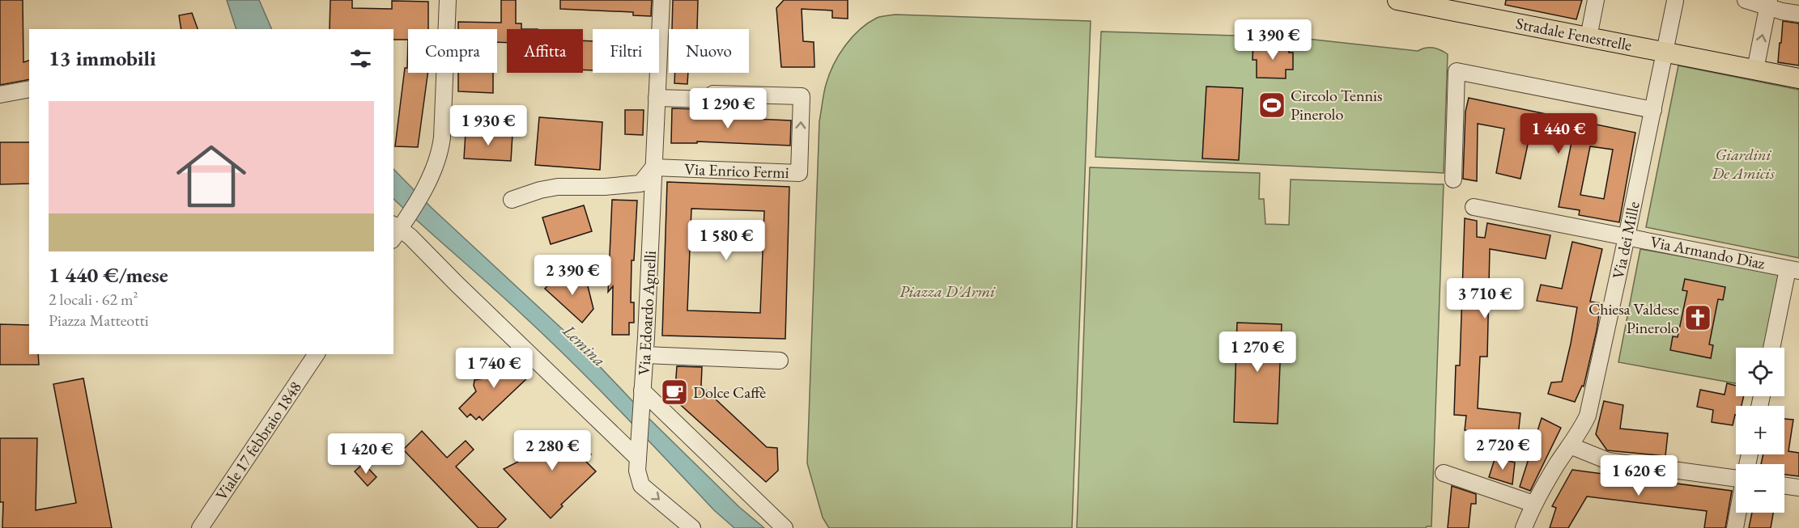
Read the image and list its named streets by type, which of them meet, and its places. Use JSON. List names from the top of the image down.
{
  "streets": {
    "main road": ["Stradale Fenestrelle"],
    "street": [
      "Via Enrico Fermi",
      "Via dei Mille",
      "Via Armando Diaz",
      "Via Edoardo Agnelli",
      "Viale 17 febbraio 1848"
    ]
  },
  "crossings": [
    ["Stradale Fenestrelle", "Via dei Mille"],
    ["Via Enrico Fermi", "Via Edoardo Agnelli"],
    ["Via dei Mille", "Via Armando Diaz"]
  ],
  "water": ["Lemina"],
  "parks": ["Giardini De Amicis", "Piazza D'Armi"],
  "places": {
    "sports": ["Circolo Tennis Pinerolo"],
    "church": ["Chiesa Valdese Pinerolo"],
    "cafe": ["Dolce Caffè"]
  },
  "page": {
    "price": [
      "1 390 €",
      "1 290 €",
      "1 930 €",
      "1 440 €",
      "1 580 €",
      "2 390 €",
      "3 710 €",
      "1 270 €",
      "1 740 €",
      "2 720 €",
      "2 280 €",
      "1 420 €",
      "1 620 €"
    ],
    "chip": [
      "Compra",
      "Affitta",
      "Filtri",
      "Nuovo"
    ],
    "heading": "13 immobili",
    "list": [
      {
        "name": "1 440 €/mese",
        "note": "2 locali · 62 m² · Piazza Matteotti"
      }
    ],
    "map_buttons": ["+", "−"]
  }
}
